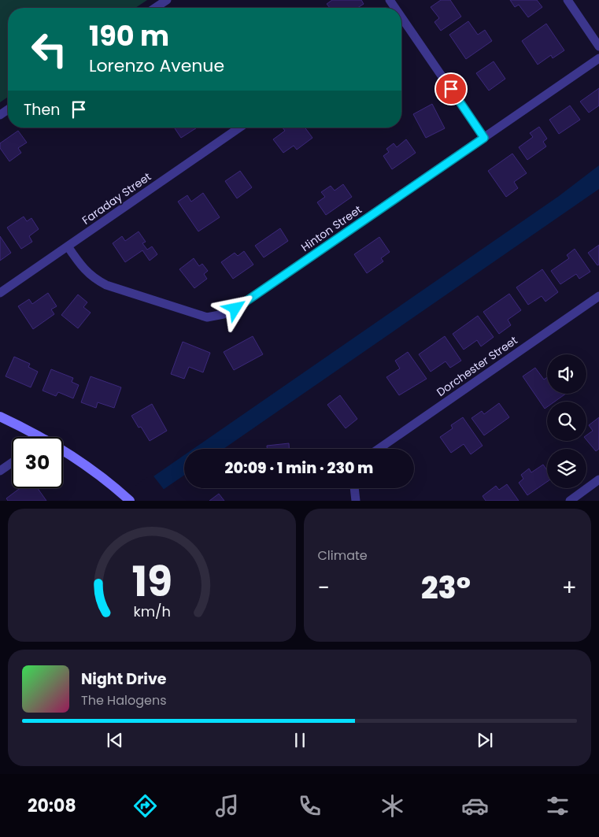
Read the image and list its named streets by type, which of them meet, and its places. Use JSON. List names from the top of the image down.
{
  "streets": {
    "street": ["Faraday Street", "Hinton Street", "Dorchester Street"]
  },
  "crossings": [
    ["Faraday Street", "Hinton Street"]
  ],
  "page": {
    "turn": ["190 m", "Lorenzo Avenue"],
    "then": "Then",
    "limit": "30",
    "trip": "20:09 · 1 min · 230 m",
    "tile": "Climate",
    "heat": ["−", "23°", "+"],
    "song": ["Night Drive", "The Halogens"],
    "tabs": "20:08",
    "gauge": ["19", "km/h"]
  }
}
